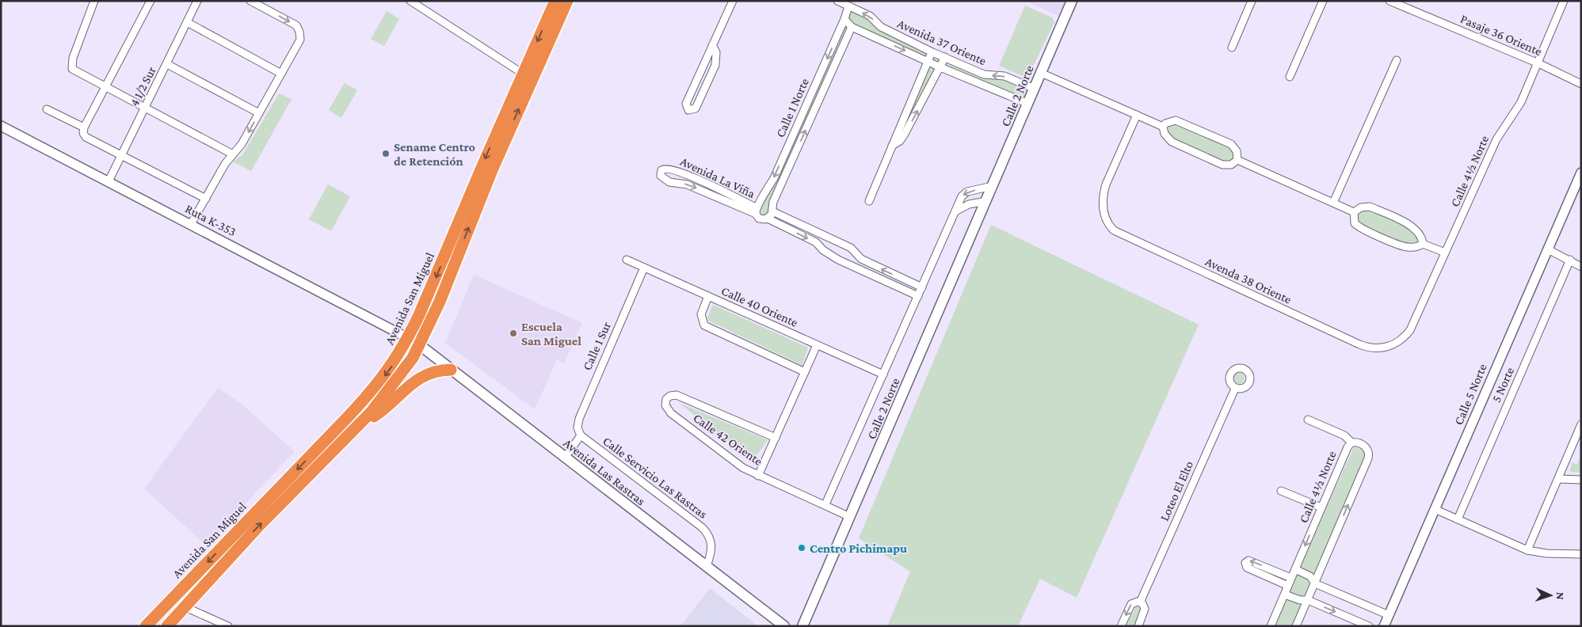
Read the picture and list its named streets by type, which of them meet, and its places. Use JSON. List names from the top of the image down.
{
  "streets": {
    "highway": ["Avenida San Miguel"],
    "main road": ["Calle 2 Norte", "Avenida Las Rastras"],
    "street": [
      "Pasaje 36 Oriente",
      "Avenida 37 Oriente",
      "4 1/2 Sur",
      "Calle 1 Norte",
      "Calle 4½ Norte",
      "Avenida La Viña",
      "Ruta K-353",
      "Avenda 38 Oriente",
      "Calle 40 Oriente",
      "Calle 1 Sur",
      "5 Norte",
      "Calle 5 Norte",
      "Calle 42 Oriente",
      "Calle Servicio Las Rastras",
      "Loteo El Elto"
    ]
  },
  "crossings": [
    ["Pasaje 36 Oriente", "Calle 4½ Norte"],
    ["Avenida 37 Oriente", "Calle 2 Norte"],
    ["Avenida 37 Oriente", "Calle 1 Norte"],
    ["4 1/2 Sur", "Ruta K-353"],
    ["Calle 2 Norte", "Calle 40 Oriente"],
    ["Calle 2 Norte", "Calle 42 Oriente"],
    ["Calle 1 Norte", "Avenida La Viña"],
    ["Calle 4½ Norte", "Avenda 38 Oriente"],
    ["Ruta K-353", "Avenida San Miguel"],
    ["Ruta K-353", "Avenida Las Rastras"],
    ["Avenida San Miguel", "Avenida Las Rastras"],
    ["Calle 40 Oriente", "Calle 1 Sur"],
    ["Calle 1 Sur", "Calle Servicio Las Rastras"],
    ["Avenida Las Rastras", "Calle Servicio Las Rastras"]
  ],
  "places": ["Sename Centro de Retención", "Escuela San Miguel", "Centro Pichimapu"],
  "north": "right"
}
